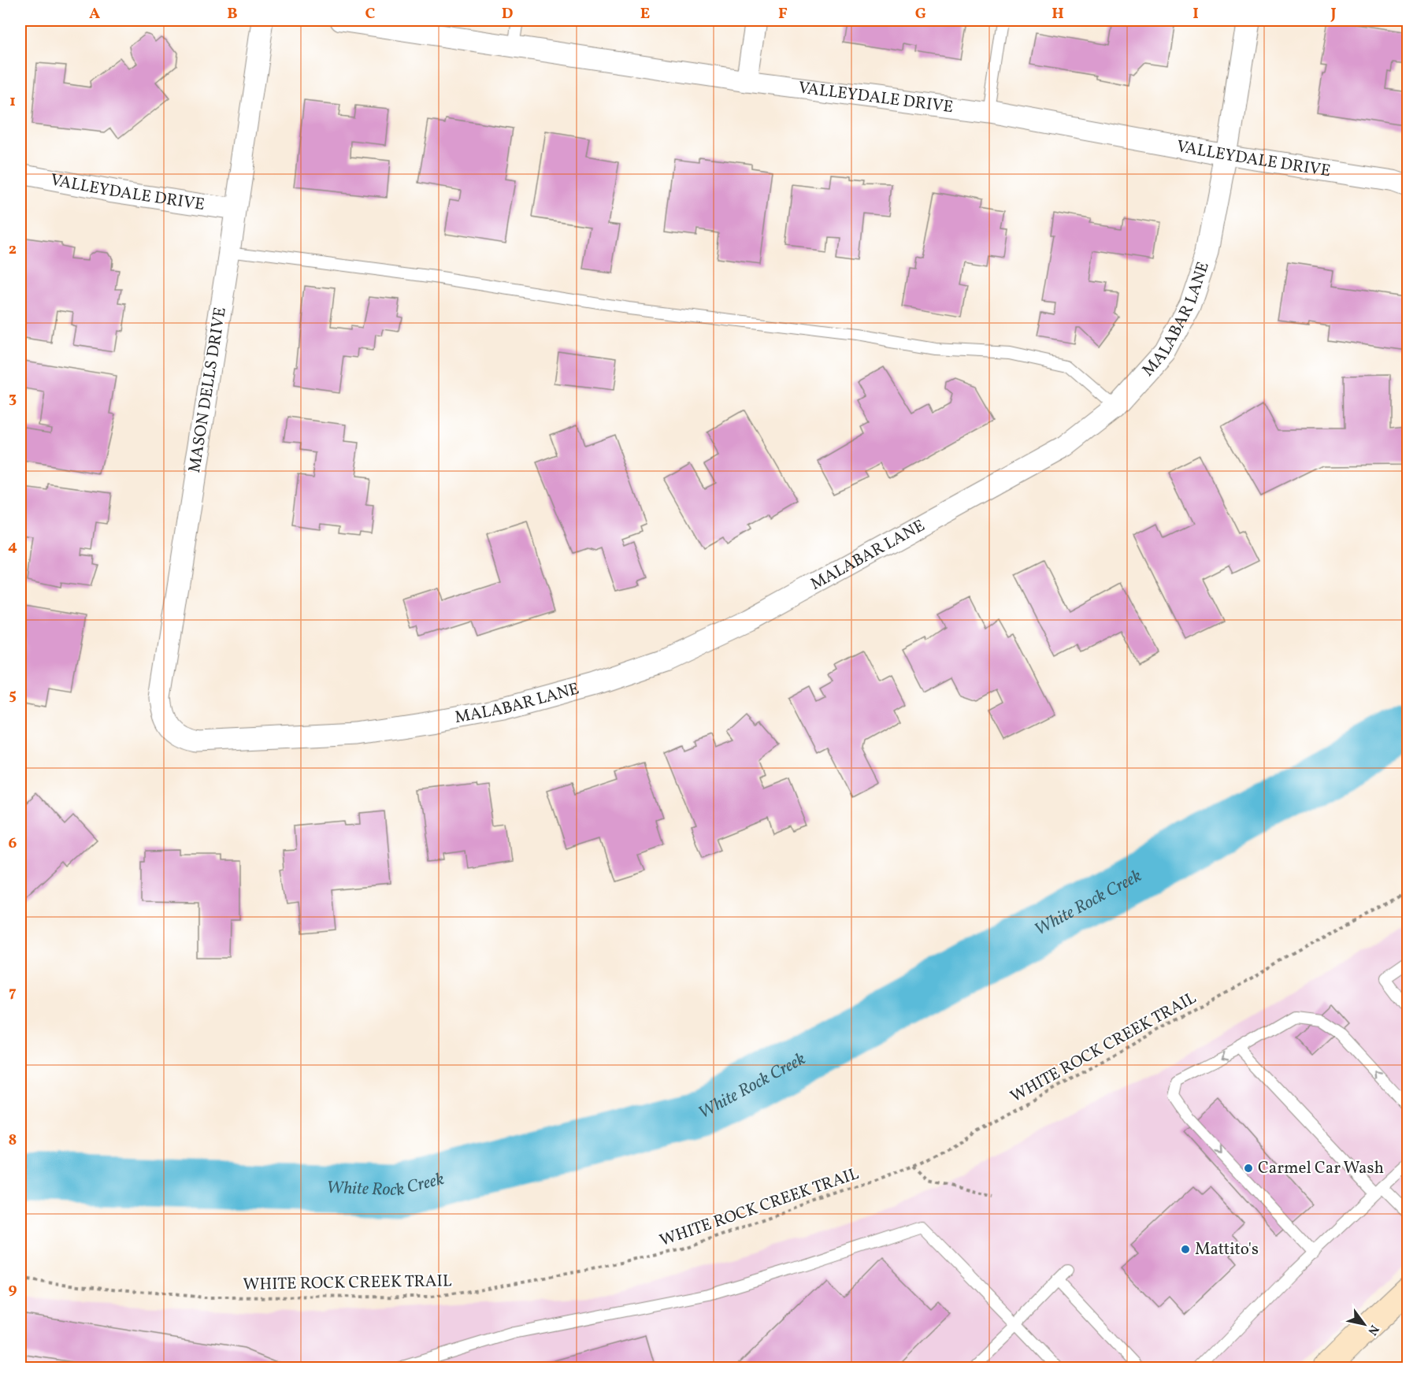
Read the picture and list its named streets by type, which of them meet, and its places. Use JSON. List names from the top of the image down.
{
  "streets": {
    "street": ["VALLEYDALE DRIVE", "MALABAR LANE", "MASON DELLS DRIVE"],
    "path": ["WHITE ROCK CREEK TRAIL"]
  },
  "crossings": [
    ["VALLEYDALE DRIVE", "MALABAR LANE"],
    ["VALLEYDALE DRIVE", "MASON DELLS DRIVE"],
    ["MALABAR LANE", "MASON DELLS DRIVE"]
  ],
  "water": ["White Rock Creek"],
  "places": ["Carmel Car Wash", "Mattito's"],
  "north": "bottom right",
  "grid": {
    "columns": [
      "A",
      "B",
      "C",
      "D",
      "E",
      "F",
      "G",
      "H",
      "I",
      "J"
    ],
    "rows": [
      "1",
      "2",
      "3",
      "4",
      "5",
      "6",
      "7",
      "8",
      "9"
    ]
  }
}
